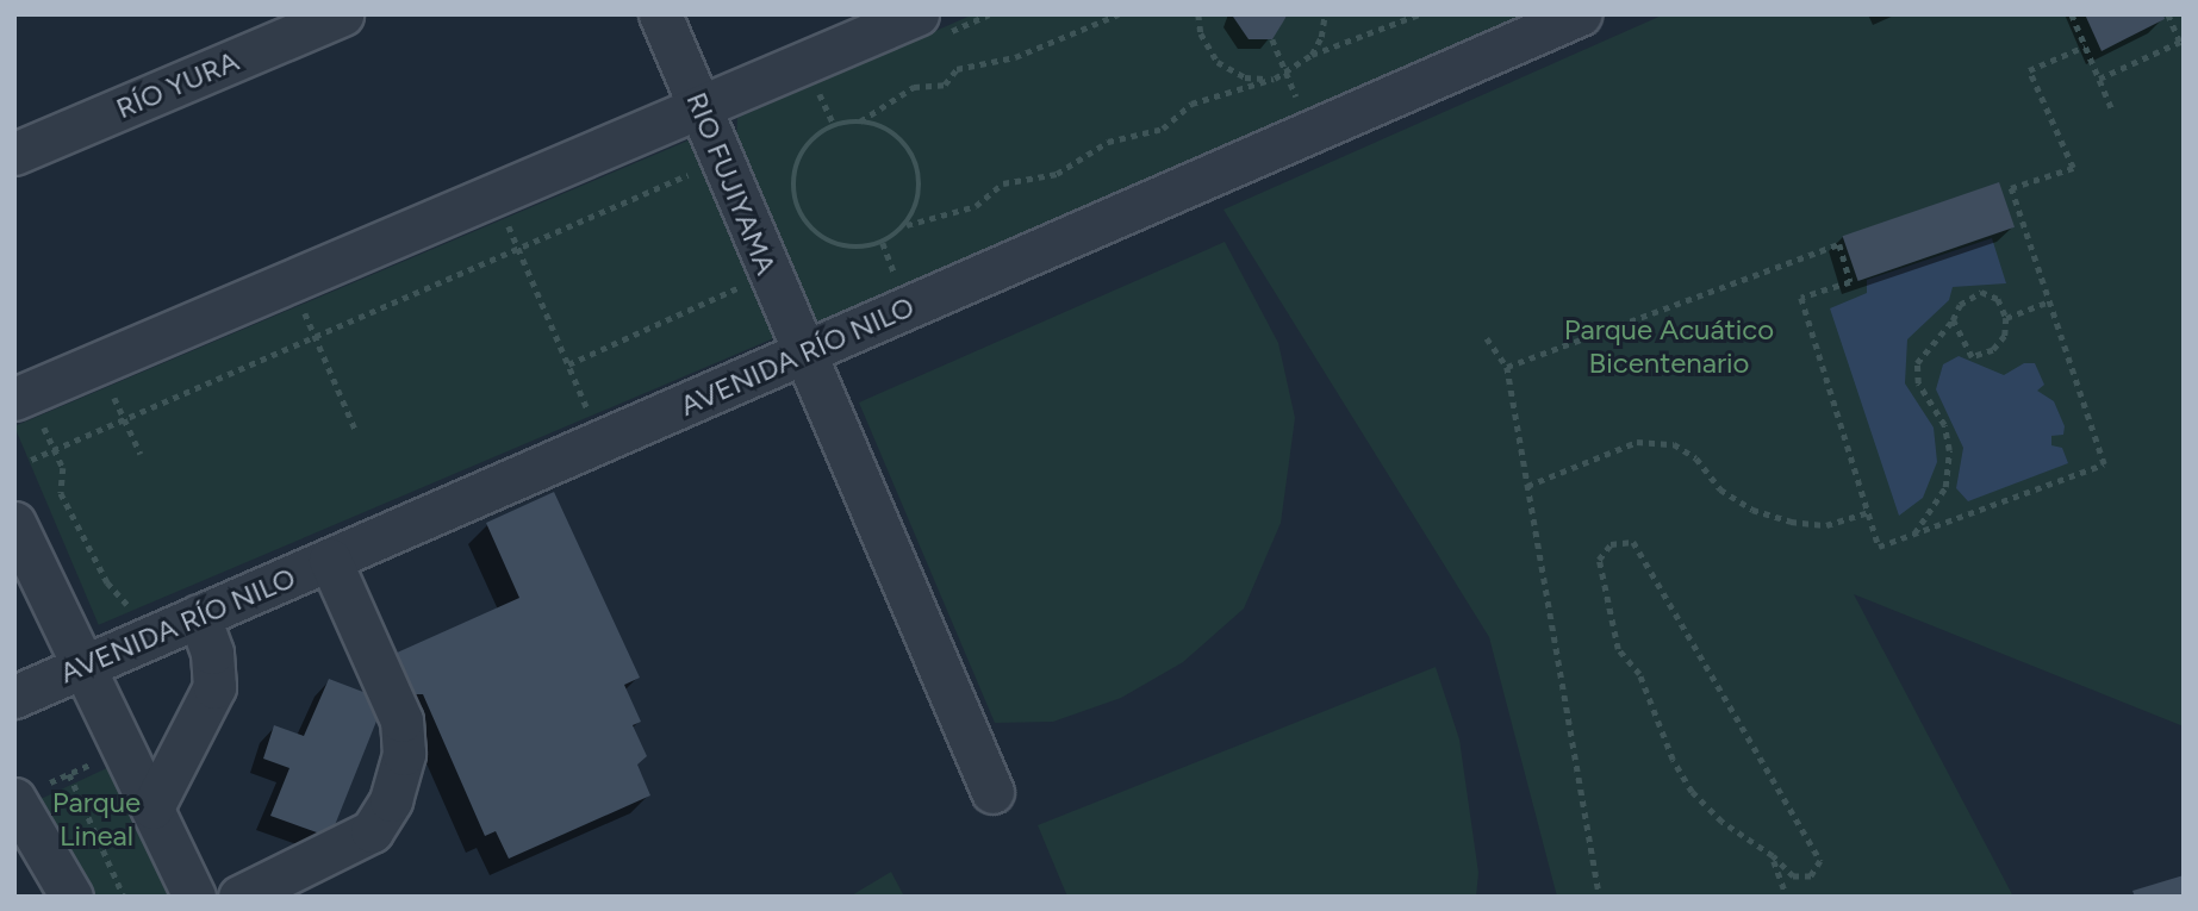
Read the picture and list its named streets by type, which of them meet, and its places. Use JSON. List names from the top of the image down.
{
  "streets": {
    "street": ["RÍO YURA", "RIO FUJIYAMA", "AVENIDA RÍO NILO"]
  },
  "crossings": [
    ["RIO FUJIYAMA", "AVENIDA RÍO NILO"]
  ],
  "parks": ["Parque Acuático Bicentenario", "Parque Lineal"]
}
